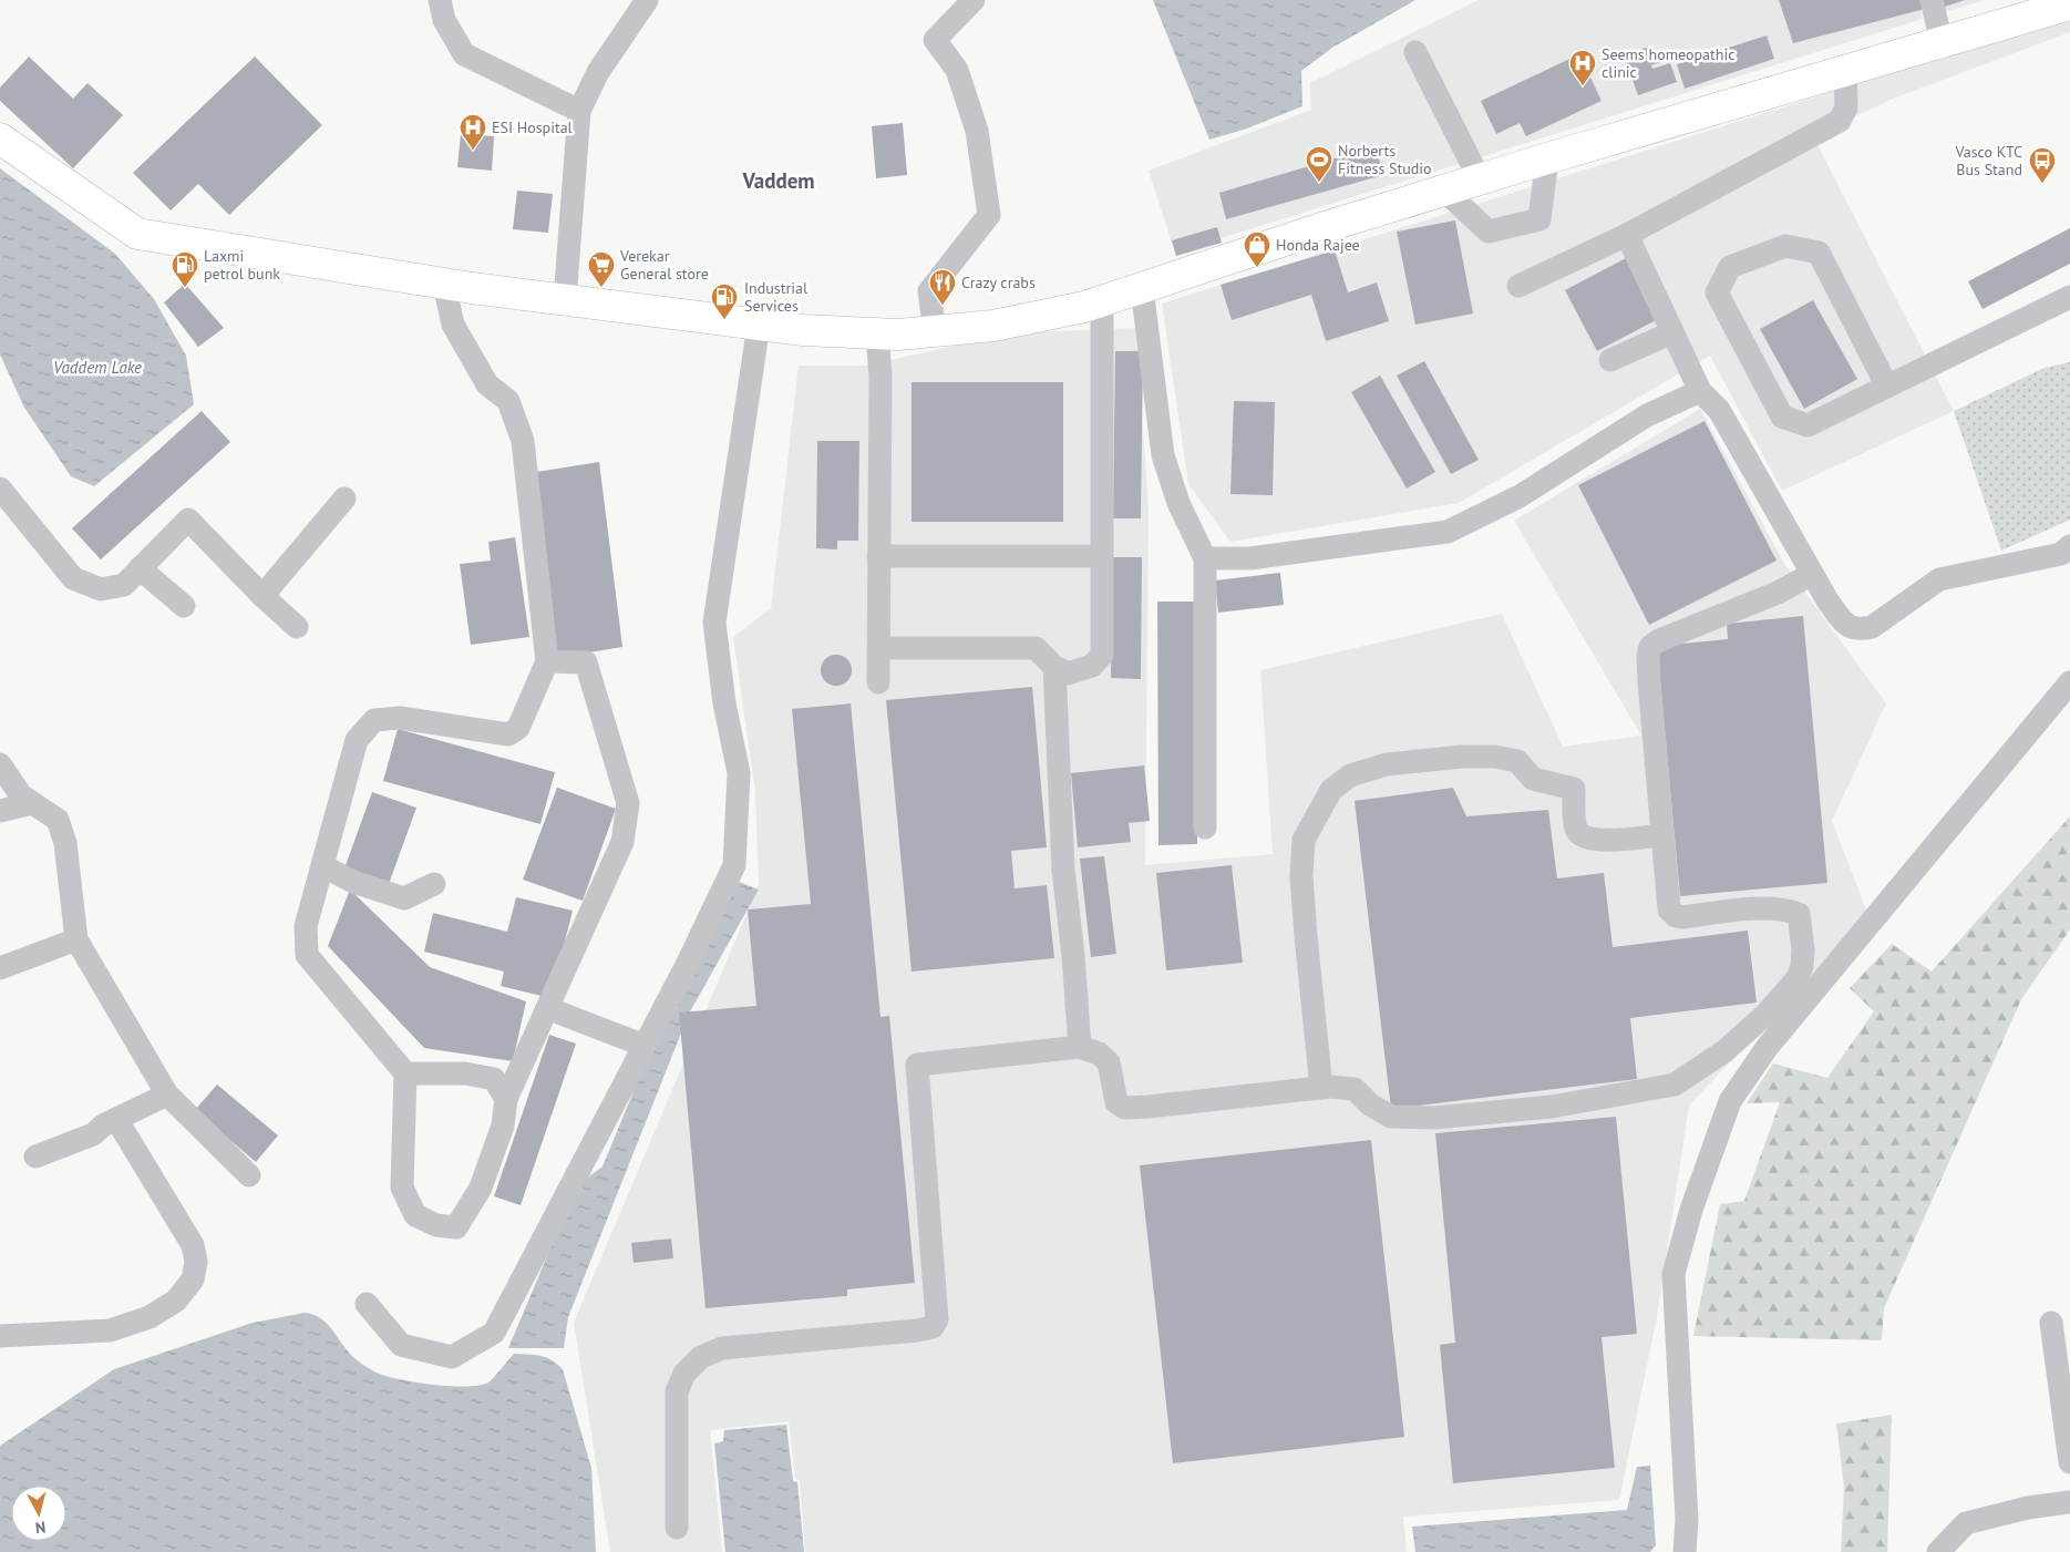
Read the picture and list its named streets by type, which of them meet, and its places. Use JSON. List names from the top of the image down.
{
  "districts": ["Vaddem"],
  "water": ["Vaddem Lake"],
  "places": {
    "hospital": ["Seems homeopathic clinic", "ESI Hospital"],
    "sports": ["Norberts Fitness Studio"],
    "bus stop": ["Vasco KTC Bus Stand"],
    "shop": ["Honda Rajee"],
    "fuel station": ["Laxmi petrol bunk", "Industrial Services"],
    "supermarket": ["Verekar General store"],
    "restaurant": ["Crazy crabs"]
  },
  "north": "bottom"
}
